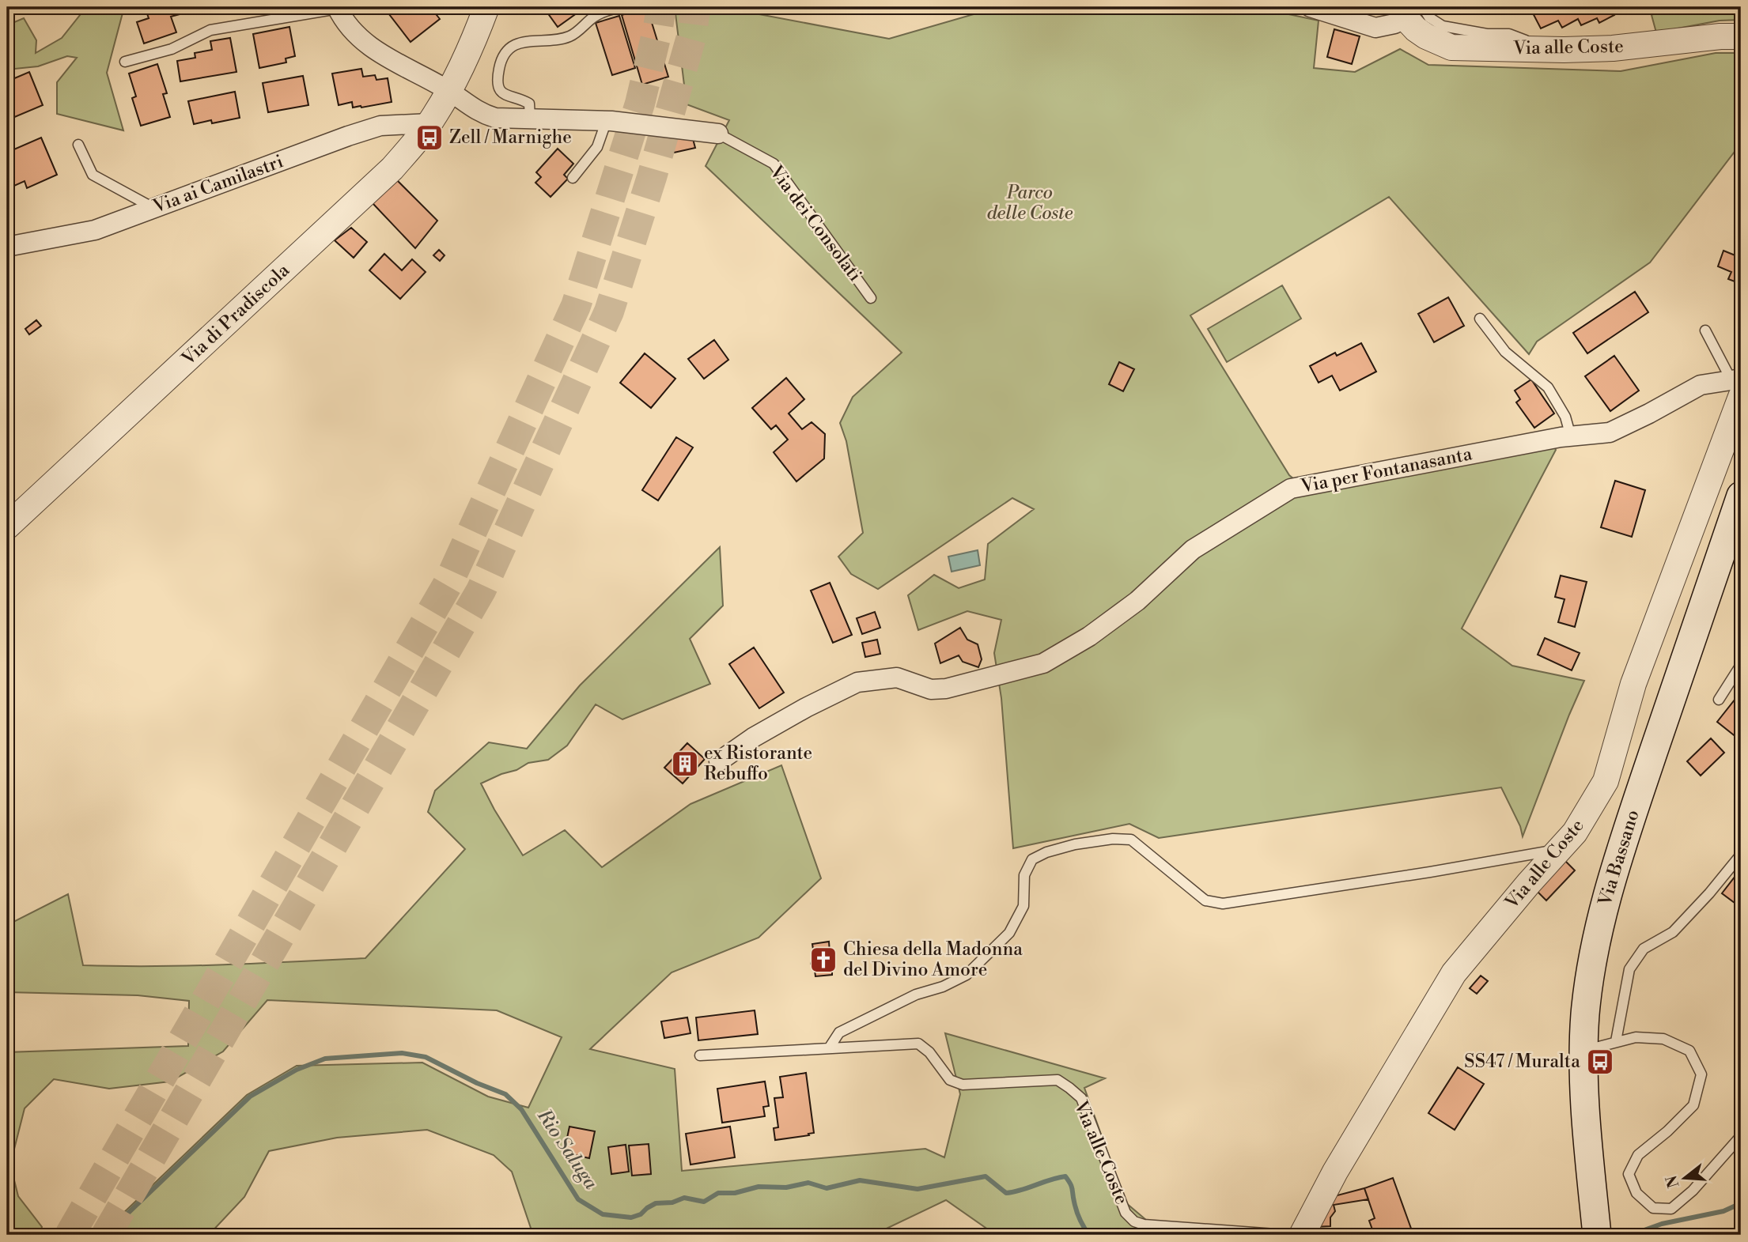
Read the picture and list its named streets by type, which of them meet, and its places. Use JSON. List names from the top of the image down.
{
  "streets": {
    "main road": ["Via Bassano"],
    "street": [
      "Via alle Coste",
      "Via ai Camilastri",
      "Via dei Consolati",
      "Via di Pradiscola",
      "Via per Fontanasanta"
    ]
  },
  "crossings": [
    ["Via alle Coste", "Via per Fontanasanta"],
    ["Via ai Camilastri", "Via di Pradiscola"],
    ["Via dei Consolati", "Via di Pradiscola"]
  ],
  "water": ["Rio Saluga"],
  "parks": ["Parco delle Coste"],
  "places": {
    "bus stop": ["Zell / Marnighe", "SS47 / Muralta"],
    "building": ["ex Ristorante Rebuffo"],
    "church": ["Chiesa della Madonna del Divino Amore"]
  },
  "north": "left"
}
